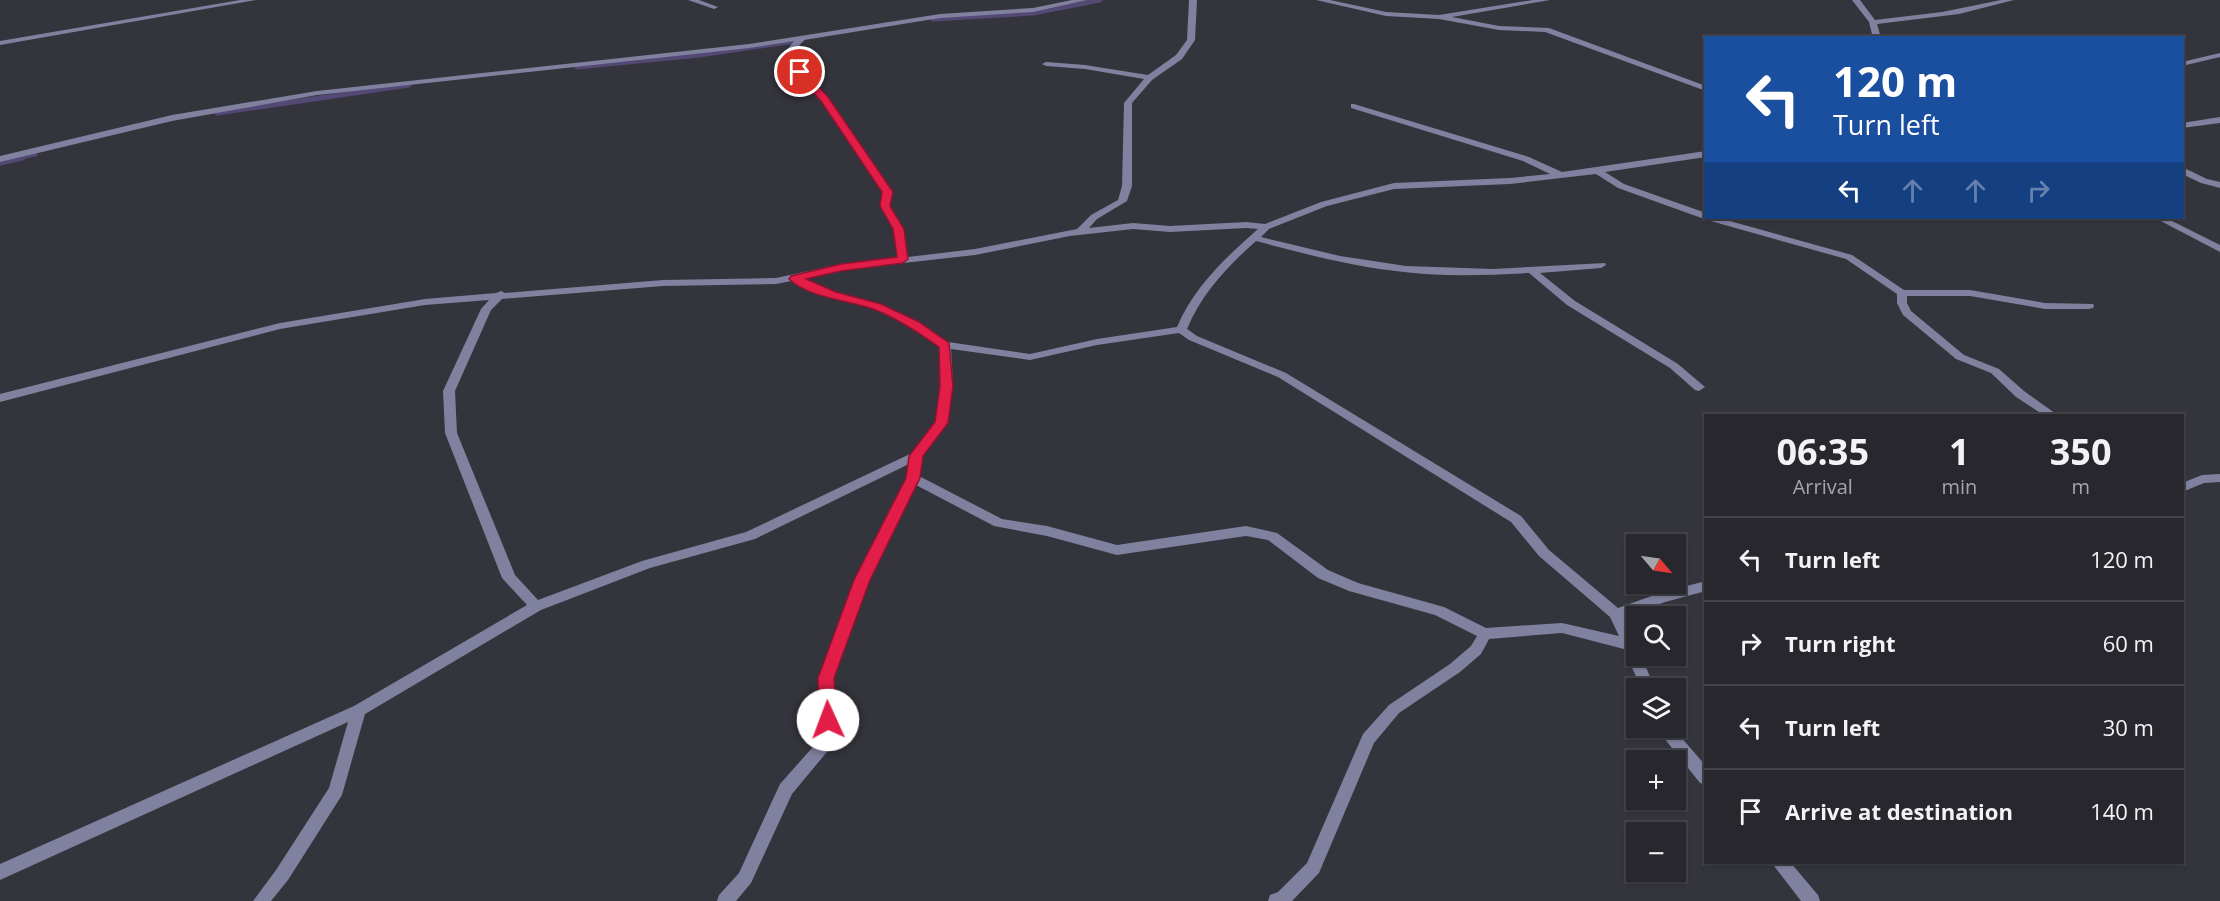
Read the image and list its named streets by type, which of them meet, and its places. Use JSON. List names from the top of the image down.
{
  "north": "bottom right",
  "page": {
    "turn": ["120 m", "Turn left"],
    "eta": [
      "06:35",
      "Arrival",
      "1",
      "min",
      "350",
      "m"
    ],
    "list": [
      {
        "name": "Turn left",
        "value": "120 m"
      },
      {
        "name": "Turn right",
        "value": "60 m"
      },
      {
        "name": "Turn left",
        "value": "30 m"
      },
      {
        "name": "Arrive at destination",
        "value": "140 m"
      }
    ],
    "map_buttons": ["+", "−"]
  }
}
